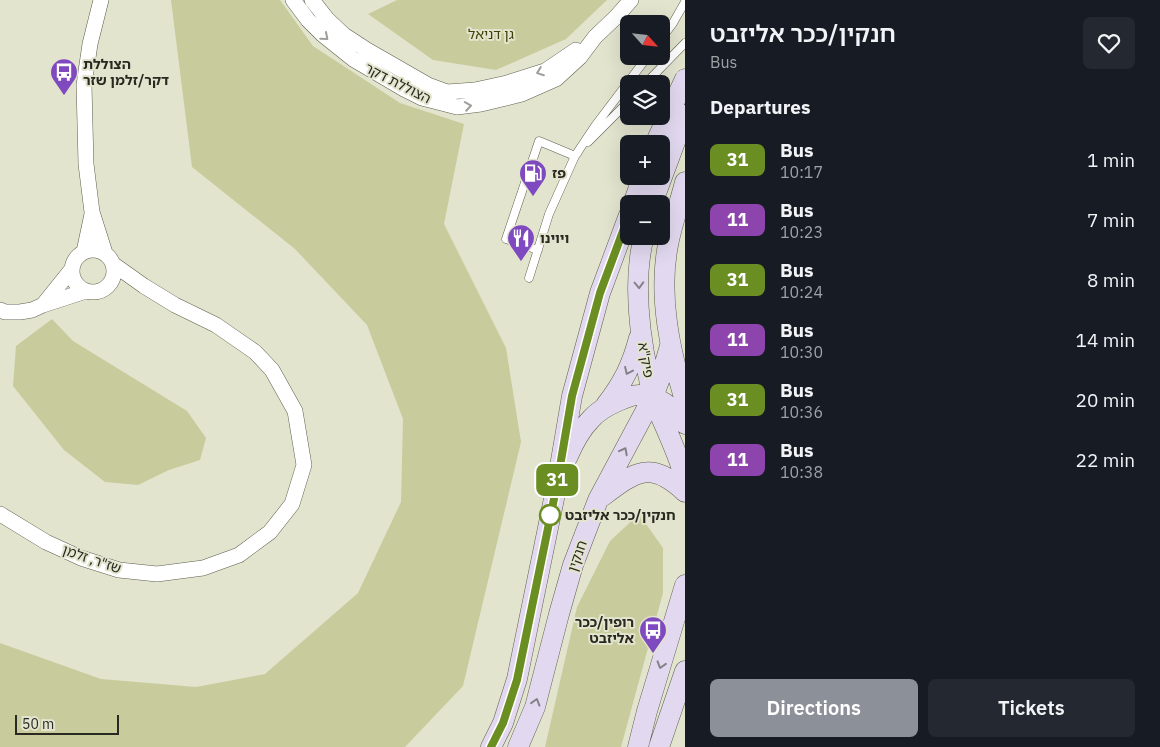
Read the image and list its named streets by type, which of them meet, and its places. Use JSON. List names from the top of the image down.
{
  "streets": {
    "main road": ["פיק\"א", "חנקין"],
    "street": ["הצוללת דקר", "שז\"ר, זלמן"]
  },
  "crossings": [
    ["פיק\"א", "חנקין"]
  ],
  "parks": ["גן דניאל"],
  "places": {
    "bus stop": ["הצוללת דקר/זלמן שזר", "רופין/ככר אליזבט"],
    "fuel station": ["פז"],
    "restaurant": ["ויוינו"],
    "other": ["חנקין/ככר אליזבט"]
  },
  "lines": ["bus line 31"],
  "scale_bar": "50 m",
  "north": "bottom right",
  "page": {
    "on_map": "31",
    "heading": [
      ["חנקין/ככר אליזבט", "Bus"],
      "Departures"
    ],
    "map_buttons": ["+", "−"],
    "list": [
      {
        "mark": "31",
        "name": "Bus",
        "note": "10:17",
        "value": "1 min"
      },
      {
        "mark": "11",
        "name": "Bus",
        "note": "10:23",
        "value": "7 min"
      },
      {
        "mark": "31",
        "name": "Bus",
        "note": "10:24",
        "value": "8 min"
      },
      {
        "mark": "11",
        "name": "Bus",
        "note": "10:30",
        "value": "14 min"
      },
      {
        "mark": "31",
        "name": "Bus",
        "note": "10:36",
        "value": "20 min"
      },
      {
        "mark": "11",
        "name": "Bus",
        "note": "10:38",
        "value": "22 min"
      }
    ],
    "buttons": ["Directions", "Tickets"],
    "scale": "50 m"
  }
}
